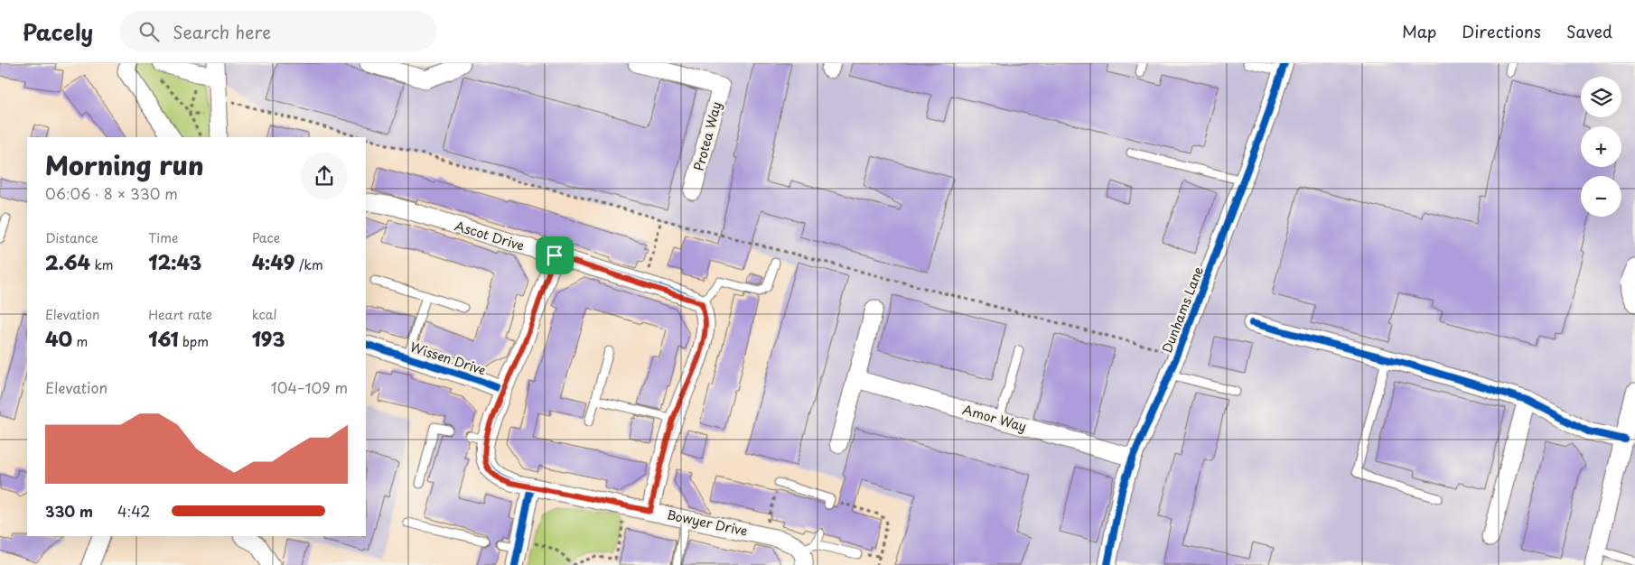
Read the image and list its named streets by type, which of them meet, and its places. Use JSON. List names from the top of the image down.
{
  "streets": {
    "street": [
      "Protea Way",
      "Ascot Drive",
      "Dunhams Lane",
      "Wissen Drive",
      "Amor Way",
      "Bowyer Drive"
    ]
  },
  "crossings": [
    ["Dunhams Lane", "Amor Way"]
  ],
  "page": {
    "header": "Pacely",
    "search": "Search here",
    "nav": ["Map", "Directions", "Saved"],
    "map_buttons": ["+", "−"],
    "heading": ["Morning run", "06:06 · 8 × 330 m"],
    "stats": [
      ["Distance", "2.64 km"],
      ["Time", "12:43"],
      ["Pace", "4:49 /km"],
      ["Elevation", "40 m"],
      ["Heart rate", "161 bpm"],
      ["kcal", "193"]
    ],
    "chart": ["Elevation", "104–109 m"],
    "list": [
      {
        "name": "330 m",
        "note": "4:42"
      }
    ]
  }
}
